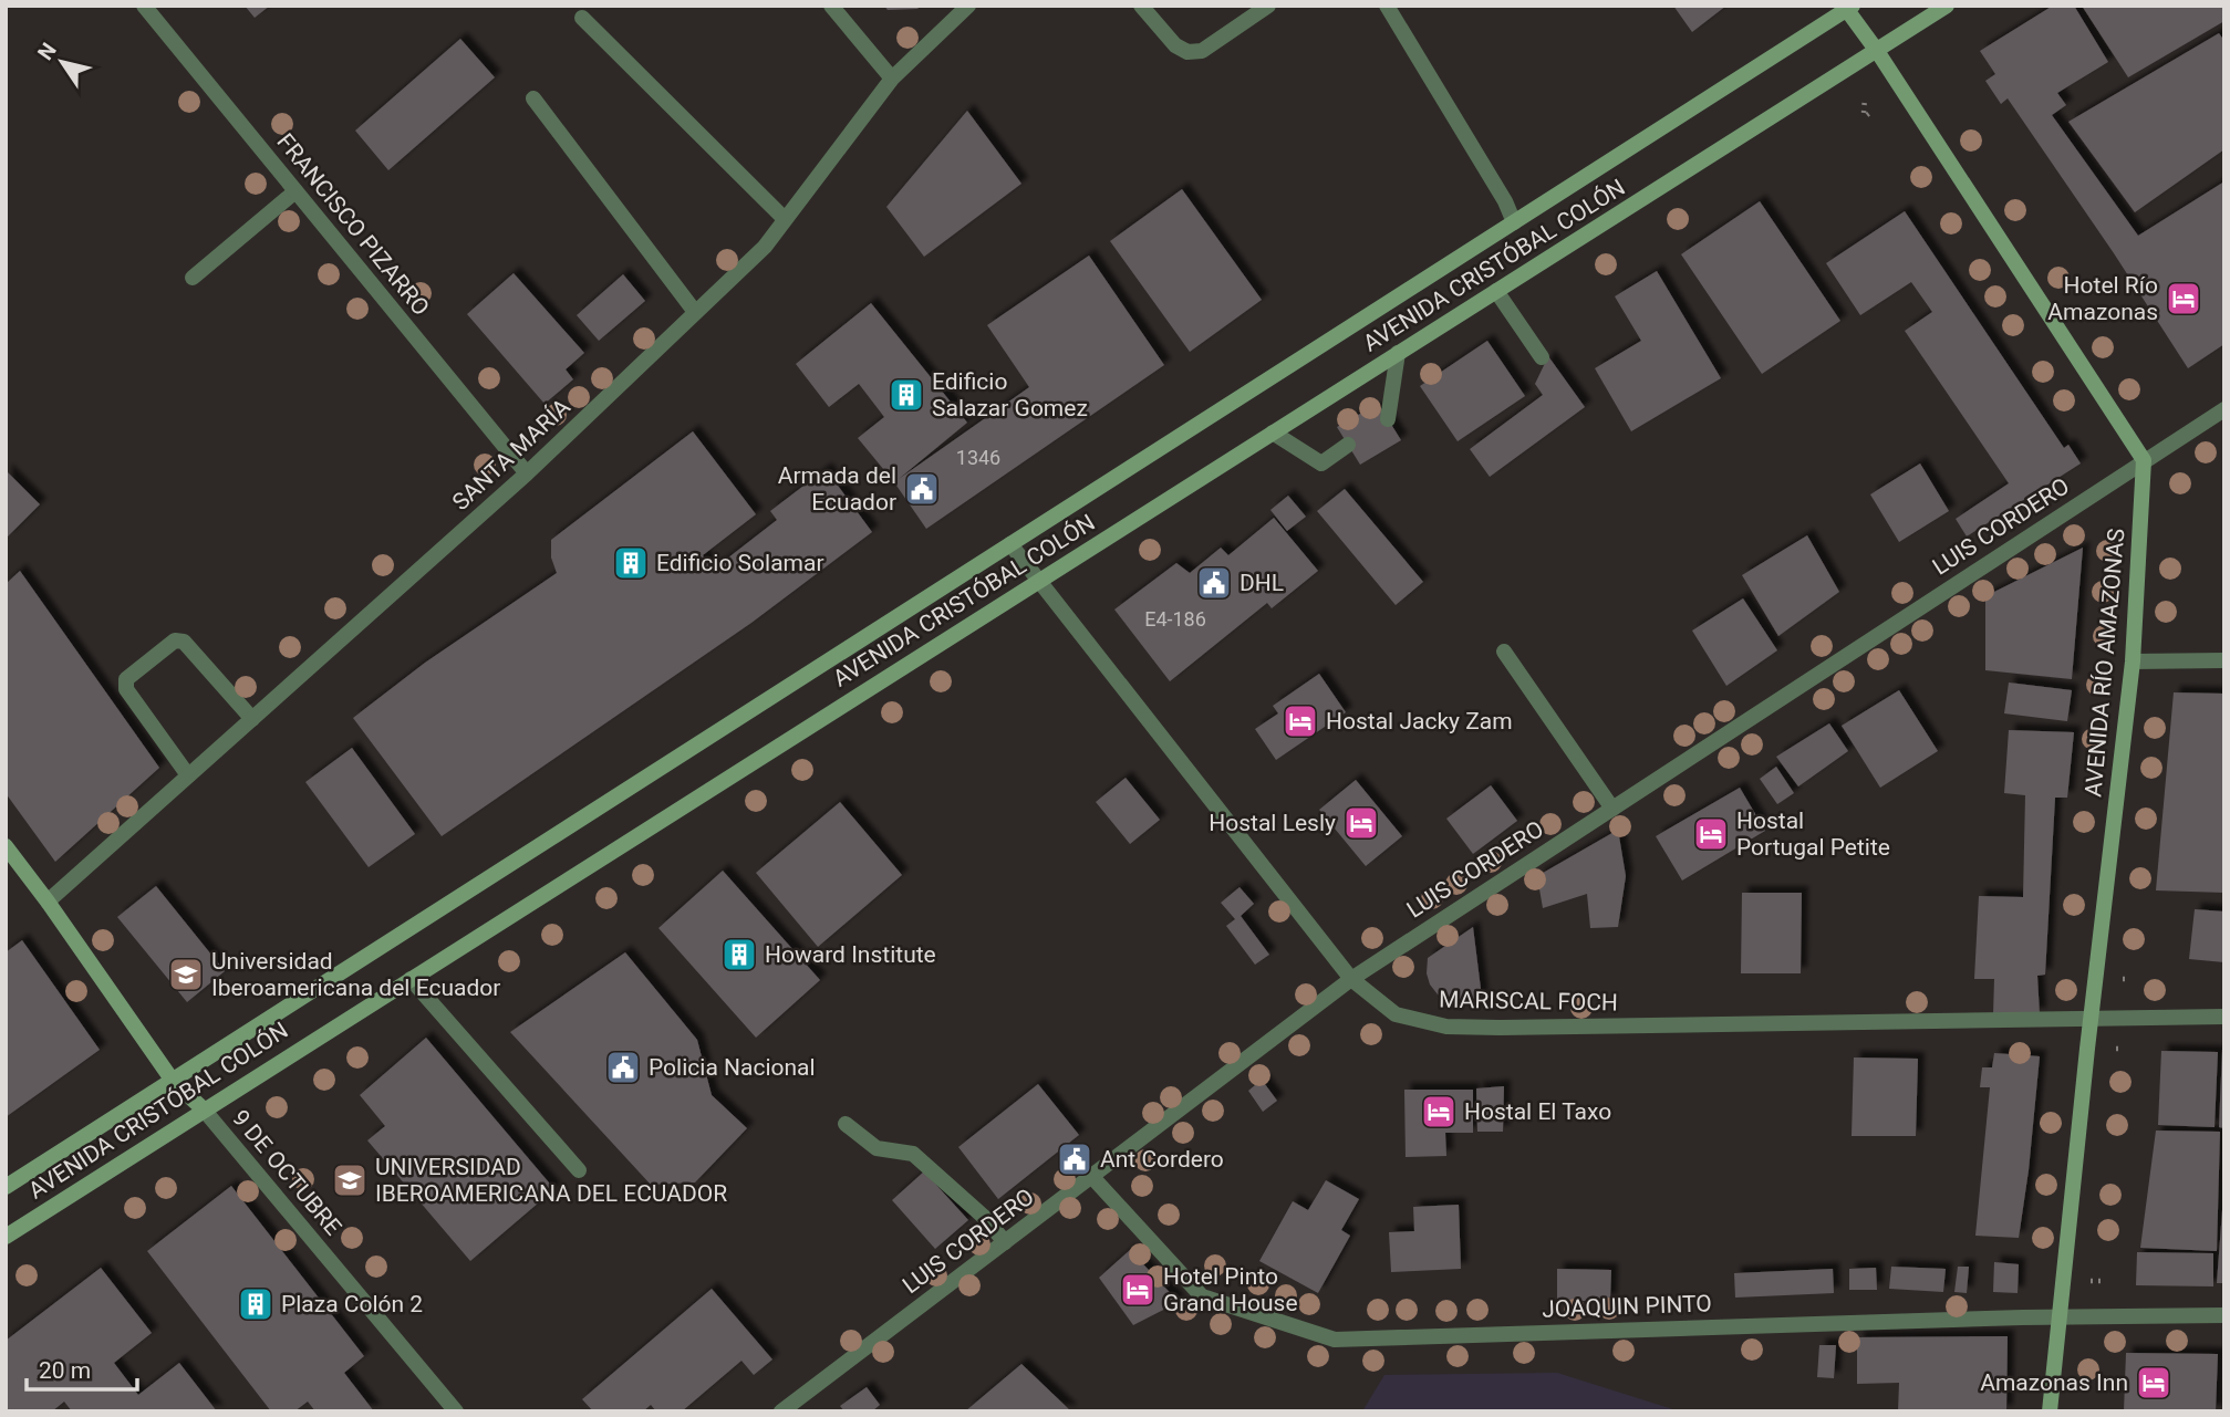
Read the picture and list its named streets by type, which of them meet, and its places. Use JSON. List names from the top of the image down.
{
  "streets": {
    "street": [
      "FRANCISCO PIZARRO",
      "AVENIDA CRISTÓBAL COLÓN",
      "SANTA MARÍA",
      "LUIS CORDERO",
      "AVENIDA RÍO AMAZONAS",
      "MARISCAL FOCH",
      "9 DE OCTUBRE",
      "JOAQUIN PINTO"
    ]
  },
  "crossings": [
    ["FRANCISCO PIZARRO", "SANTA MARÍA"],
    ["AVENIDA CRISTÓBAL COLÓN", "MARISCAL FOCH"],
    ["AVENIDA CRISTÓBAL COLÓN", "9 DE OCTUBRE"],
    ["SANTA MARÍA", "9 DE OCTUBRE"],
    ["LUIS CORDERO", "AVENIDA RÍO AMAZONAS"],
    ["LUIS CORDERO", "MARISCAL FOCH"],
    ["LUIS CORDERO", "JOAQUIN PINTO"],
    ["AVENIDA RÍO AMAZONAS", "MARISCAL FOCH"],
    ["AVENIDA RÍO AMAZONAS", "JOAQUIN PINTO"]
  ],
  "places": {
    "hotel": [
      "Hotel Río Amazonas",
      "Hostal Jacky Zam",
      "Hostal Lesly",
      "Hostal Portugal Petite",
      "Hostal El Taxo",
      "Hotel Pinto Grand House",
      "Amazonas Inn"
    ],
    "building": [
      "Edificio Salazar Gomez",
      "Edificio Solamar",
      "Howard Institute",
      "Plaza Colón 2"
    ],
    "public building": [
      "Armada del Ecuador",
      "DHL",
      "Policia Nacional",
      "Ant Cordero"
    ],
    "school or university": ["Universidad Iberoamericana del Ecuador", "UNIVERSIDAD IBEROAMERICANA DEL ECUADOR"]
  },
  "house_numbers": ["1346", "E4-186"],
  "scale_bar": "20 m",
  "north": "top left"
}
